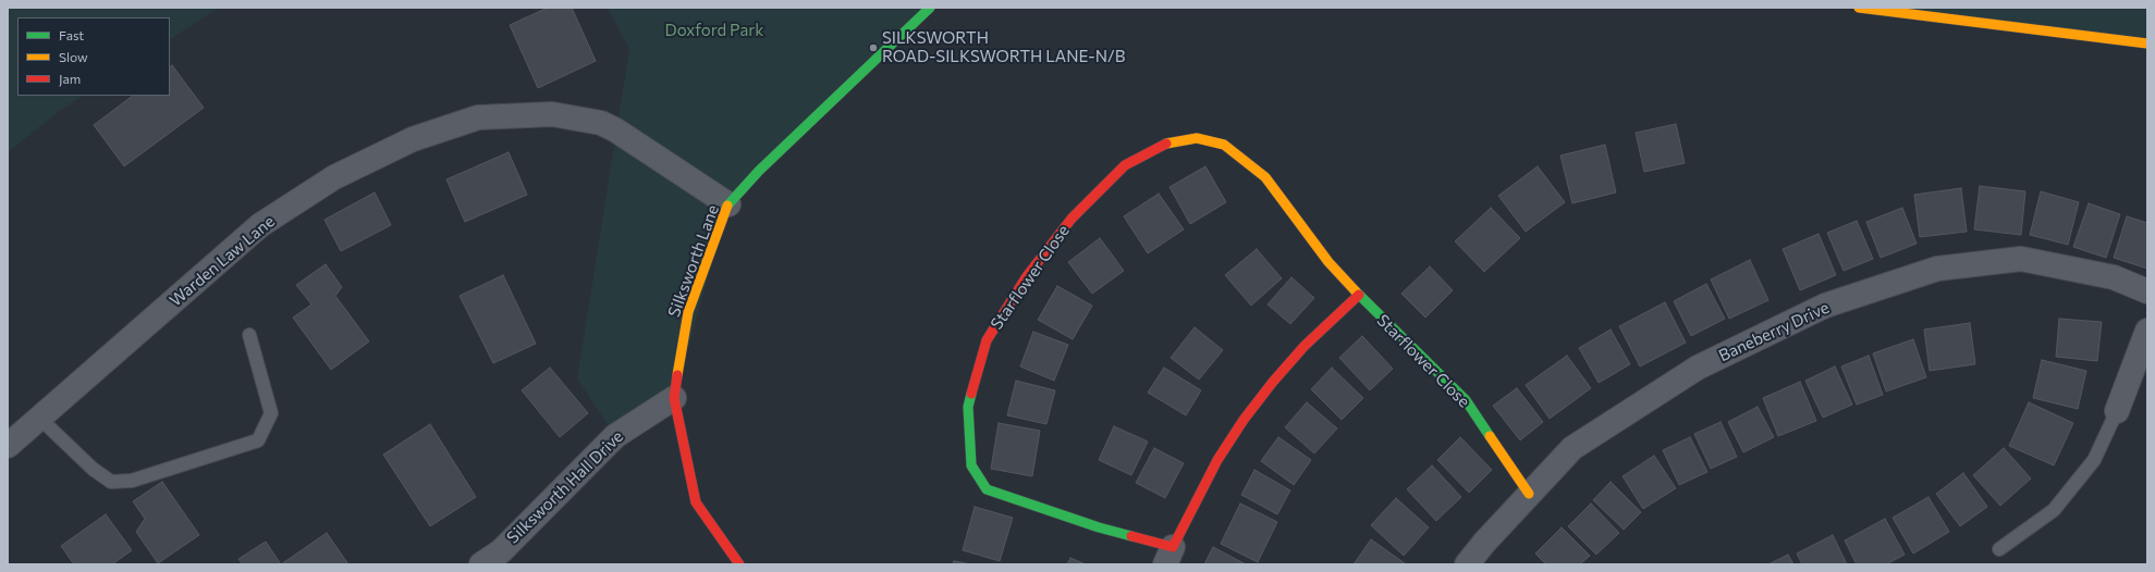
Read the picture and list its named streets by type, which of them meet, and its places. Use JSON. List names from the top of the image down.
{
  "streets": {
    "street": [
      "Warden Law Lane",
      "Silksworth Lane",
      "Starflower Close",
      "Baneberry Drive",
      "Silksworth Hall Drive"
    ]
  },
  "crossings": [
    ["Warden Law Lane", "Silksworth Lane"],
    ["Silksworth Lane", "Silksworth Hall Drive"],
    ["Starflower Close", "Baneberry Drive"]
  ],
  "parks": ["Doxford Park"],
  "places": ["SILKSWORTH ROAD-SILKSWORTH LANE-N/B"],
  "legend": ["Fast", "Slow", "Jam"]
}
